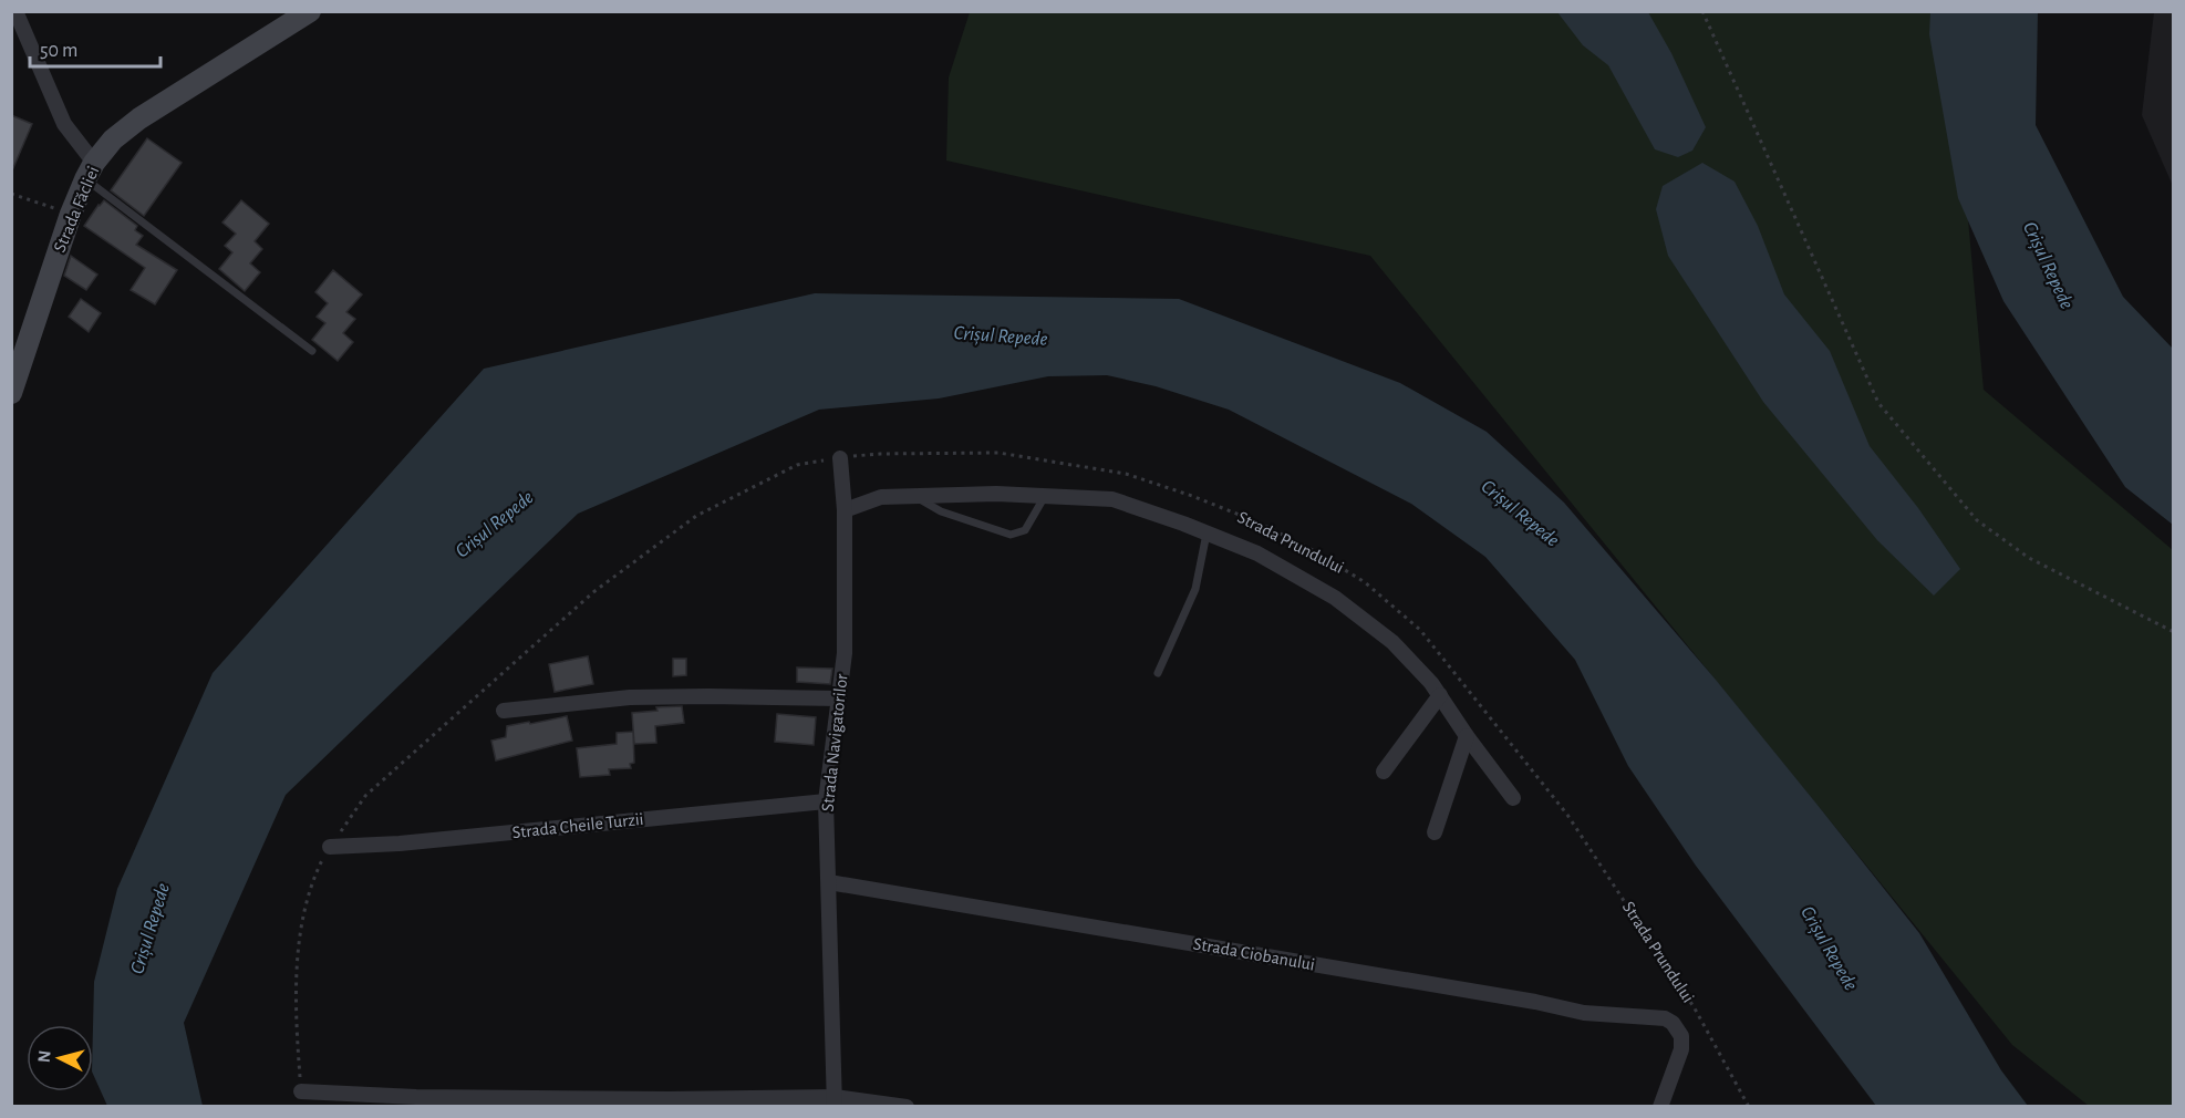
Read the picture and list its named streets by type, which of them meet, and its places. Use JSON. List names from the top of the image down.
{
  "streets": {
    "street": [
      "Strada Făcliei",
      "Strada Prundului",
      "Strada Navigatorilor",
      "Strada Cheile Turzii",
      "Strada Ciobanului"
    ]
  },
  "crossings": [
    ["Strada Prundului", "Strada Navigatorilor"],
    ["Strada Navigatorilor", "Strada Cheile Turzii"],
    ["Strada Navigatorilor", "Strada Ciobanului"]
  ],
  "water": ["Crișul Repede"],
  "scale_bar": "50 m",
  "north": "left"
}
